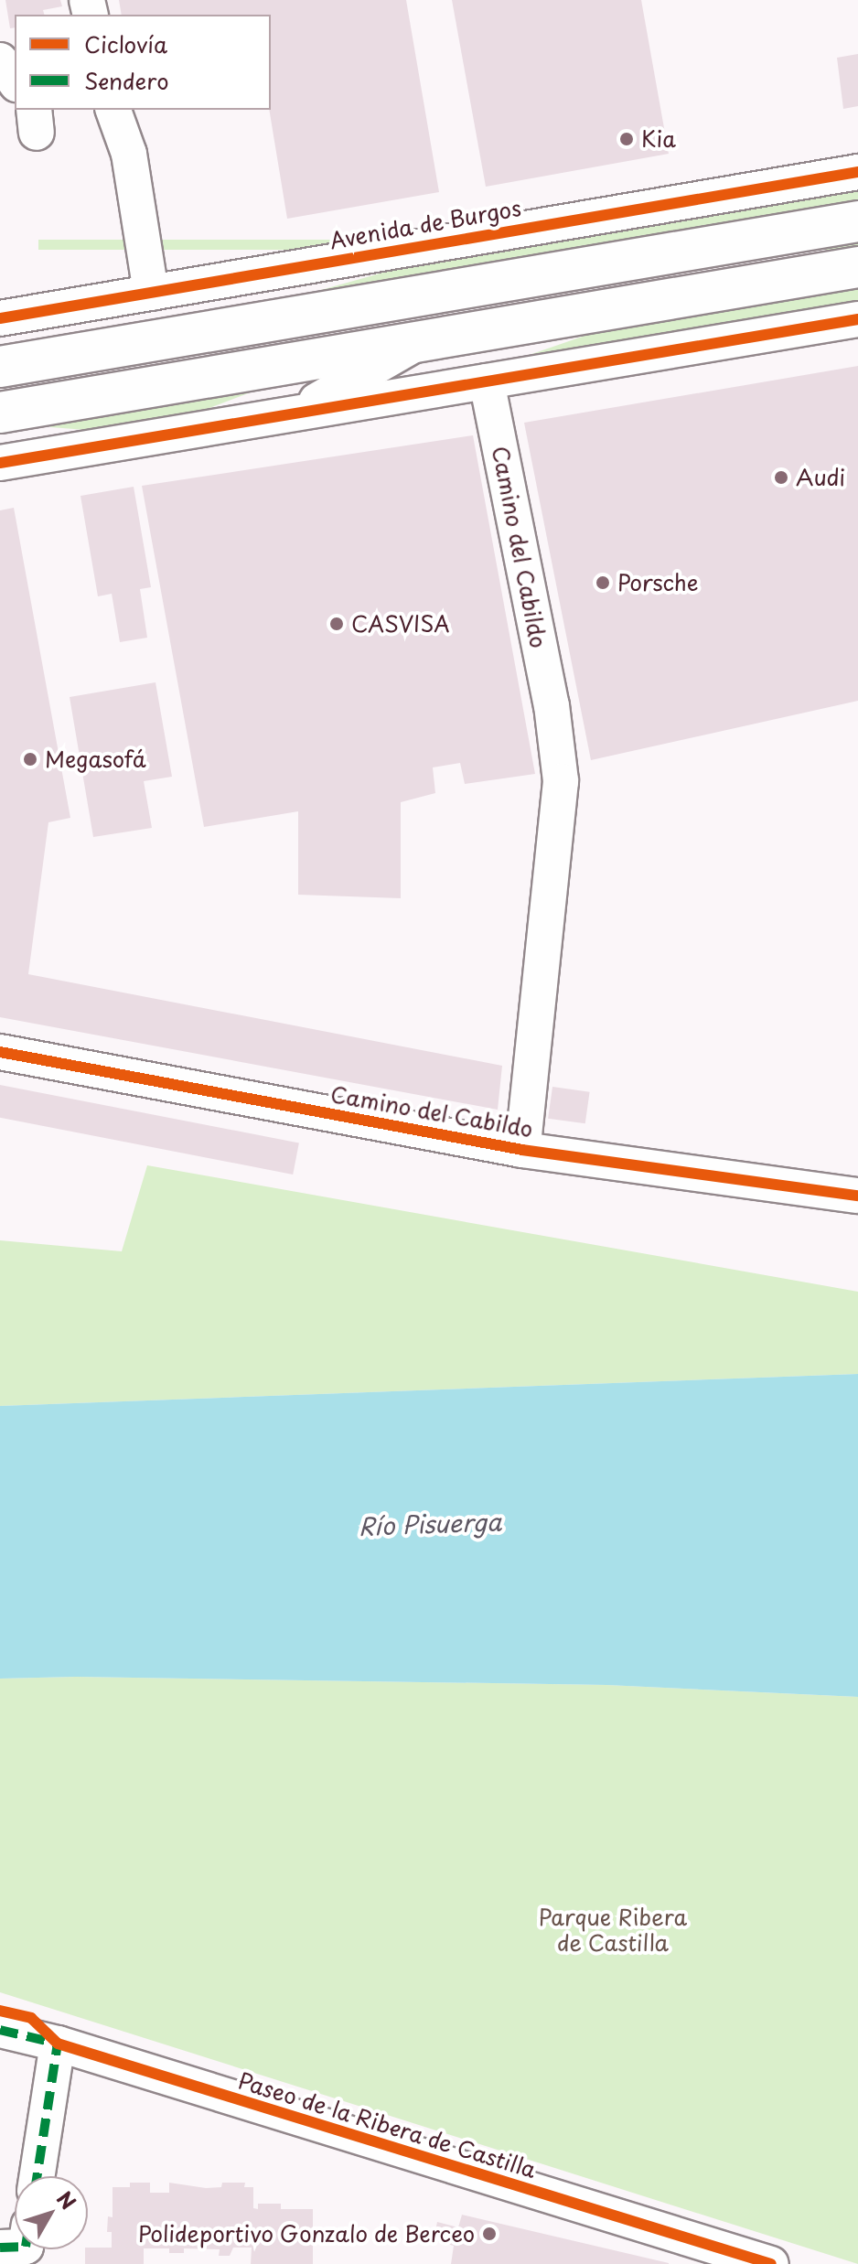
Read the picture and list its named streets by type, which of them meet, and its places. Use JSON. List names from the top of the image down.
{
  "streets": {
    "street": ["Avenida de Burgos", "Camino del Cabildo", "Paseo de la Ribera de Castilla"]
  },
  "water": ["Río Pisuerga"],
  "parks": ["Parque Ribera de Castilla"],
  "places": [
    "Kia",
    "Audi",
    "Porsche",
    "CASVISA",
    "Megasofá",
    "Polideportivo Gonzalo de Berceo"
  ],
  "legend": ["Ciclovía", "Sendero"],
  "north": "top right"
}
